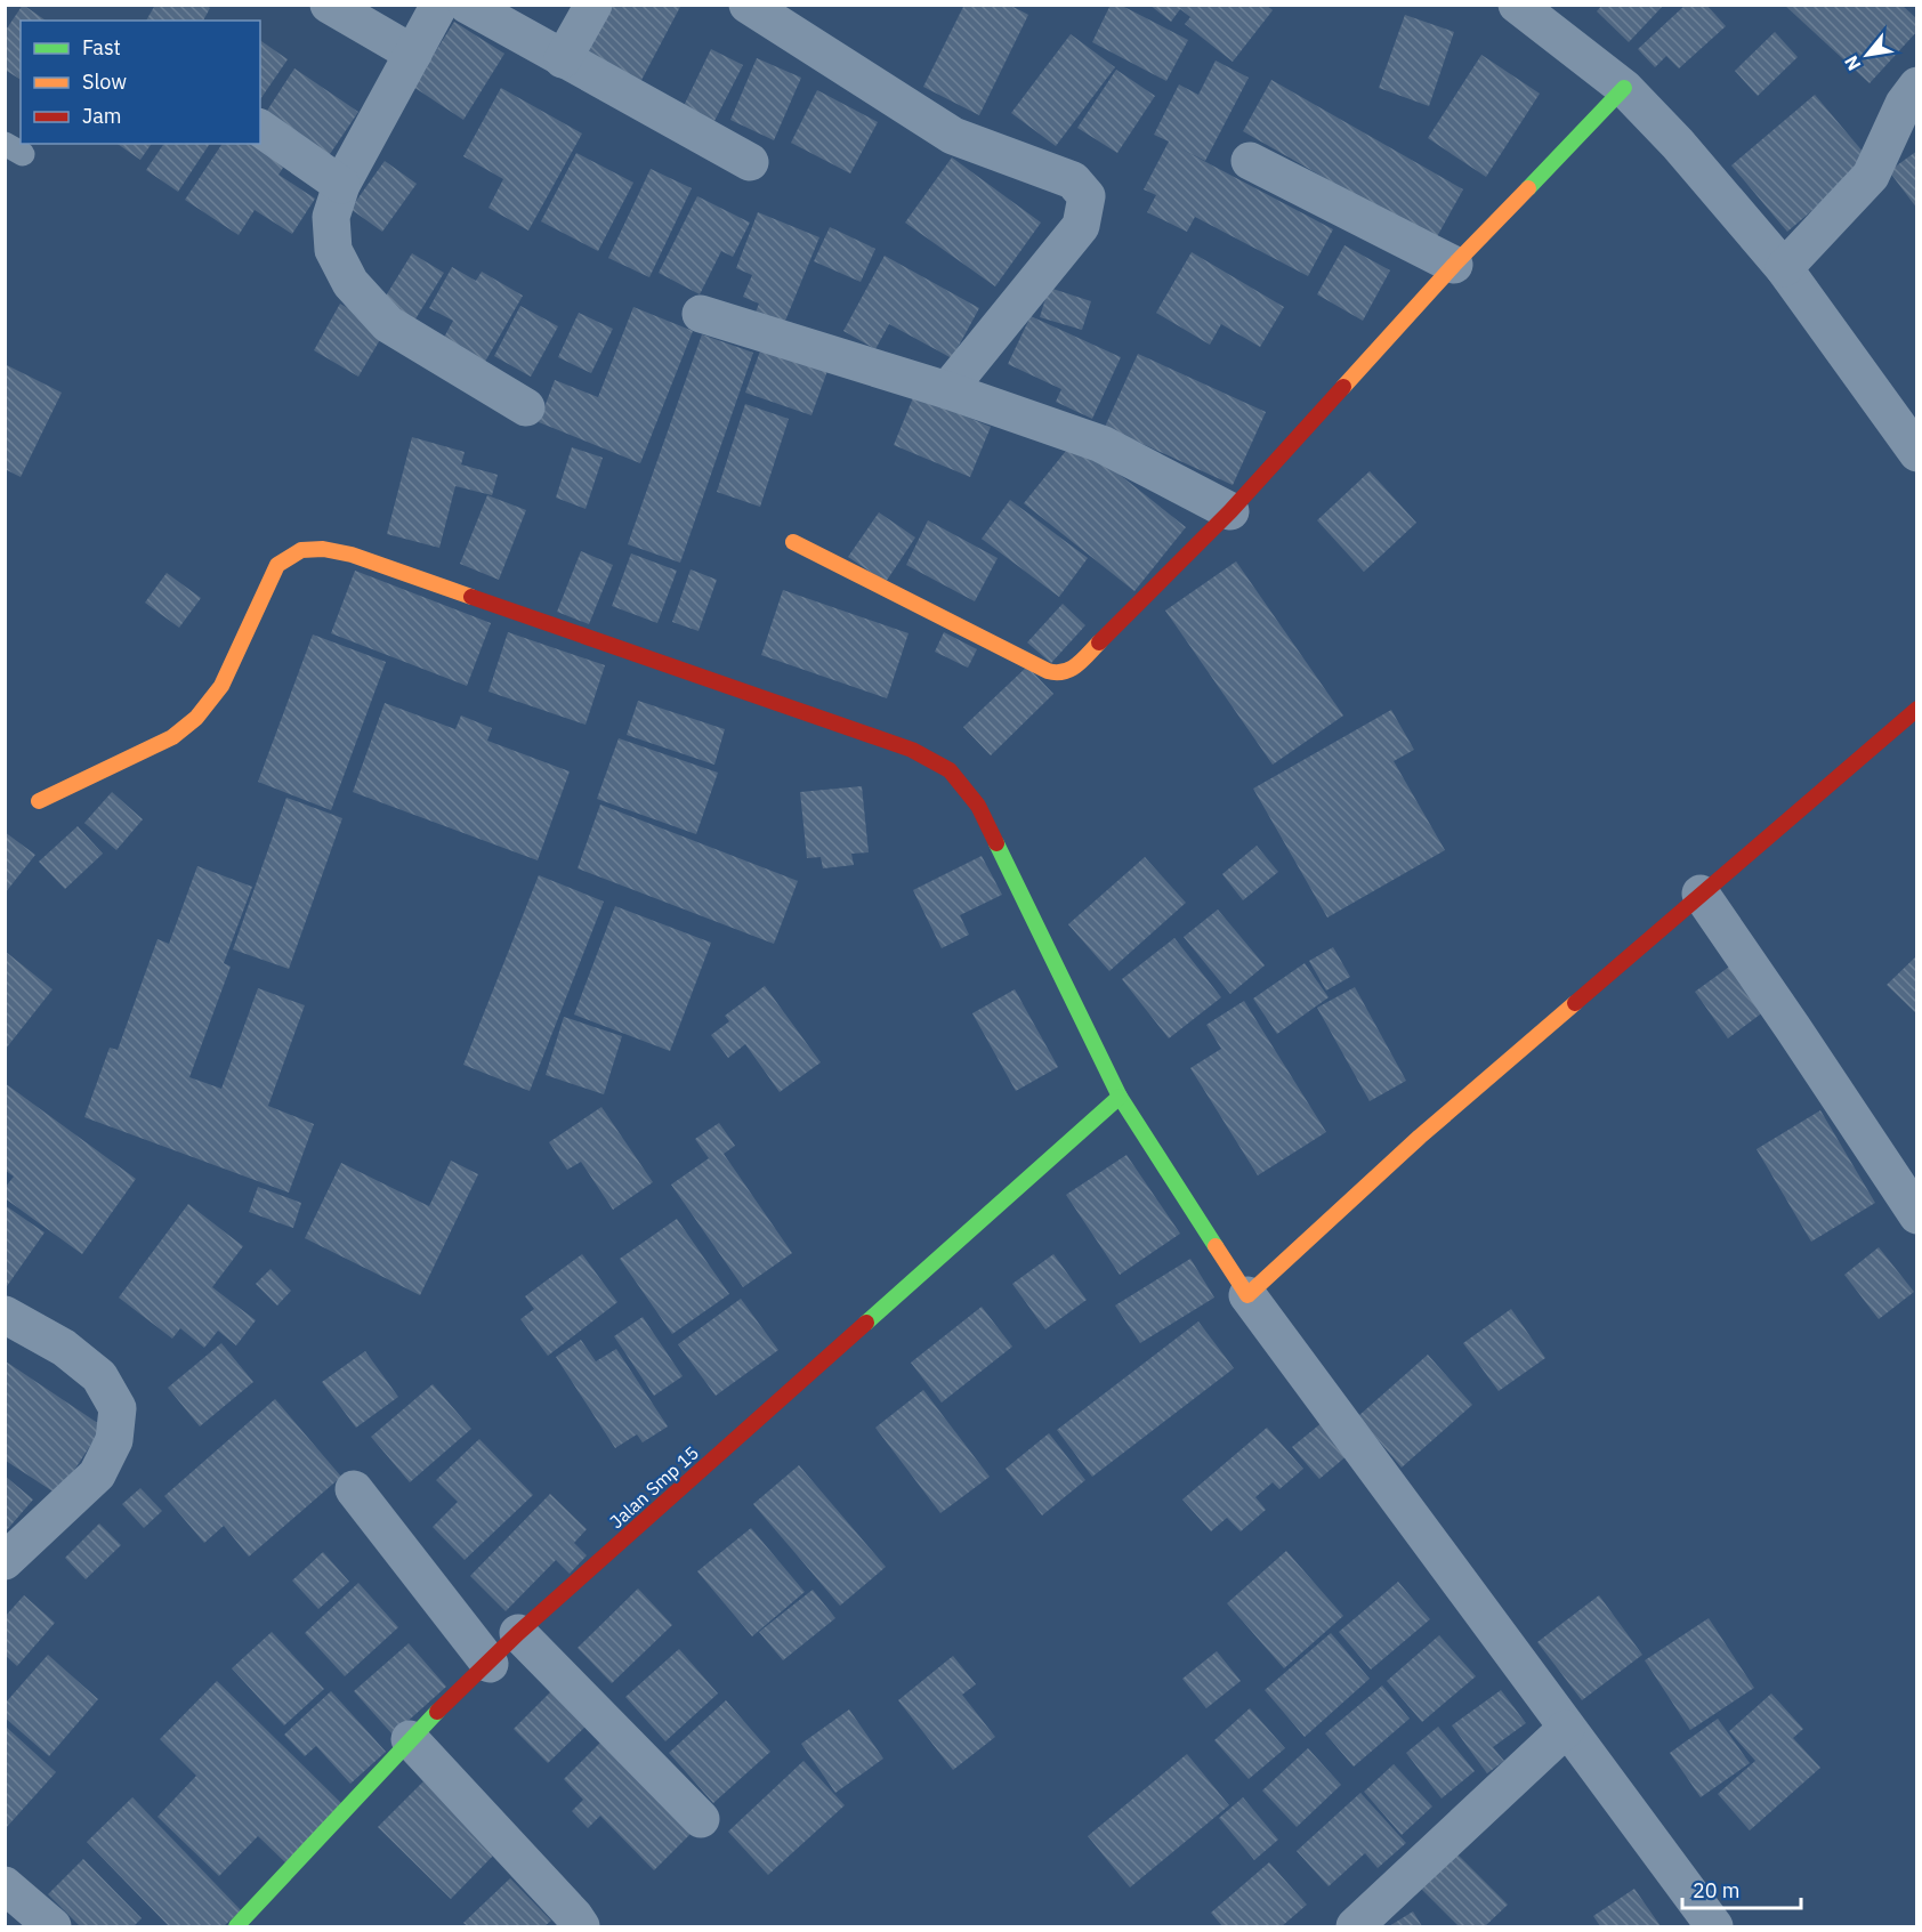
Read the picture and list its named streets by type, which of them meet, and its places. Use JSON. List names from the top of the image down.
{
  "streets": {
    "street": ["Jalan Smp 15"]
  },
  "legend": ["Fast", "Slow", "Jam"],
  "scale_bar": "20 m",
  "north": "bottom left"
}
